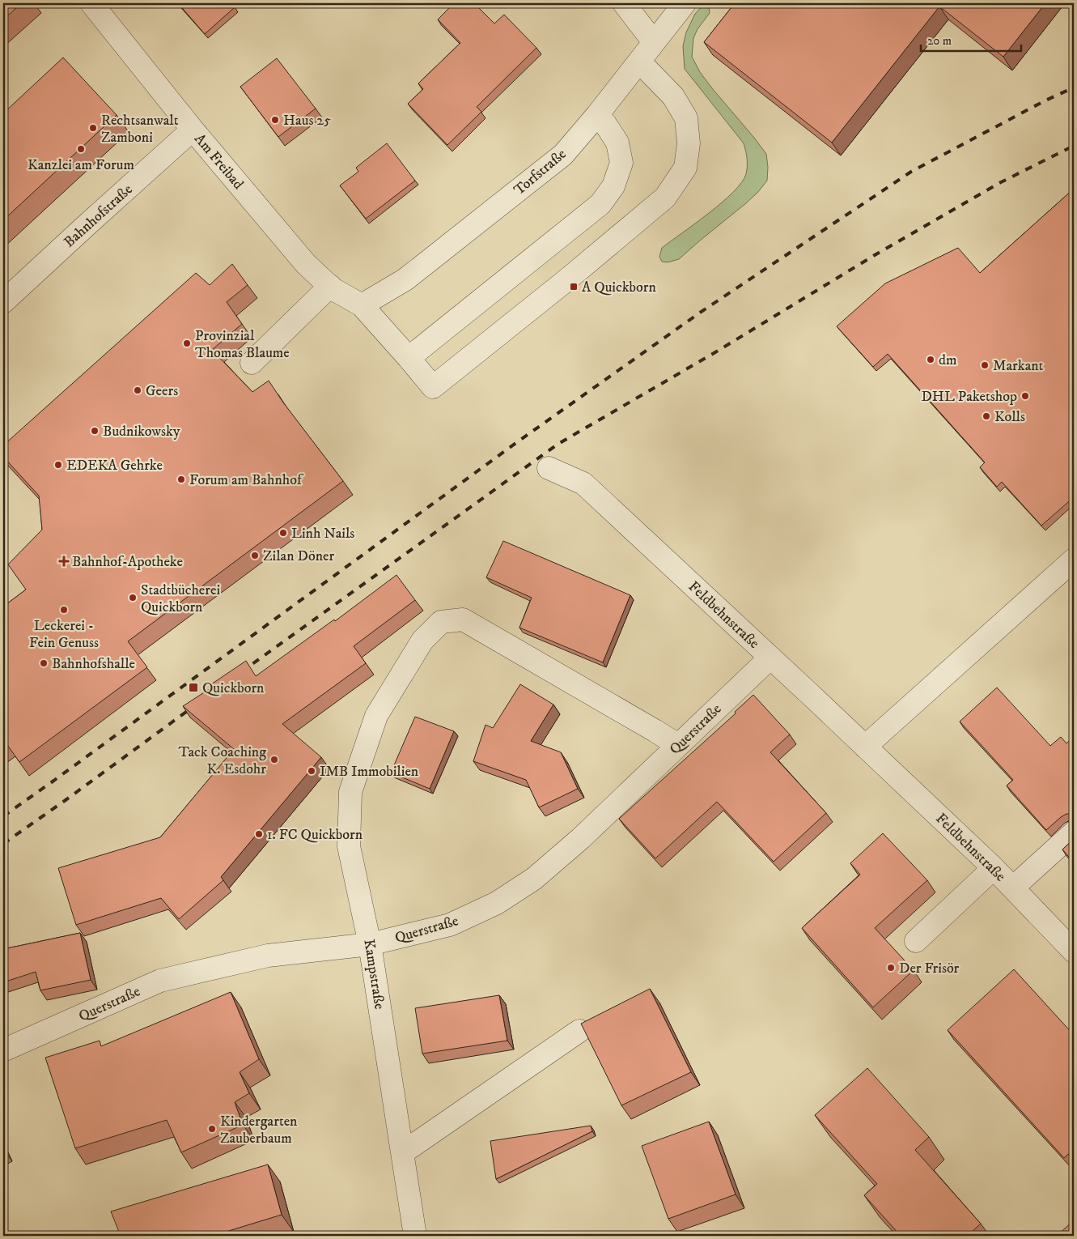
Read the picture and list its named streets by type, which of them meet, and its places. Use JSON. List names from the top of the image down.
{
  "streets": {
    "street": [
      "Am Freibad",
      "Torfstraße",
      "Bahnhofstraße",
      "Feldbehnstraße",
      "Querstraße",
      "Kampstraße"
    ]
  },
  "crossings": [
    ["Am Freibad", "Torfstraße"],
    ["Am Freibad", "Bahnhofstraße"],
    ["Feldbehnstraße", "Querstraße"],
    ["Querstraße", "Kampstraße"]
  ],
  "places": {
    "other": [
      "Haus 25",
      "Rechtsanwalt Zamboni",
      "Kanzlei am Forum",
      "Provinzial Thomas Blaume",
      "dm",
      "Markant",
      "Geers",
      "DHL Paketshop",
      "Kolls",
      "Budnikowsky",
      "EDEKA Gehrke",
      "Forum am Bahnhof",
      "Linh Nails",
      "Zilan Döner",
      "Stadtbücherei Quickborn",
      "Leckerei - Fein Genuss",
      "Bahnhofshalle",
      "Tack Coaching K. Esdohr",
      "IMB Immobilien",
      "1. FC Quickborn",
      "Der Frisör",
      "Kindergarten Zauberbaum"
    ],
    "transit": ["A Quickborn", "Quickborn"],
    "health": ["Bahnhof-Apotheke"]
  },
  "scale_bar": "20 m"
}
